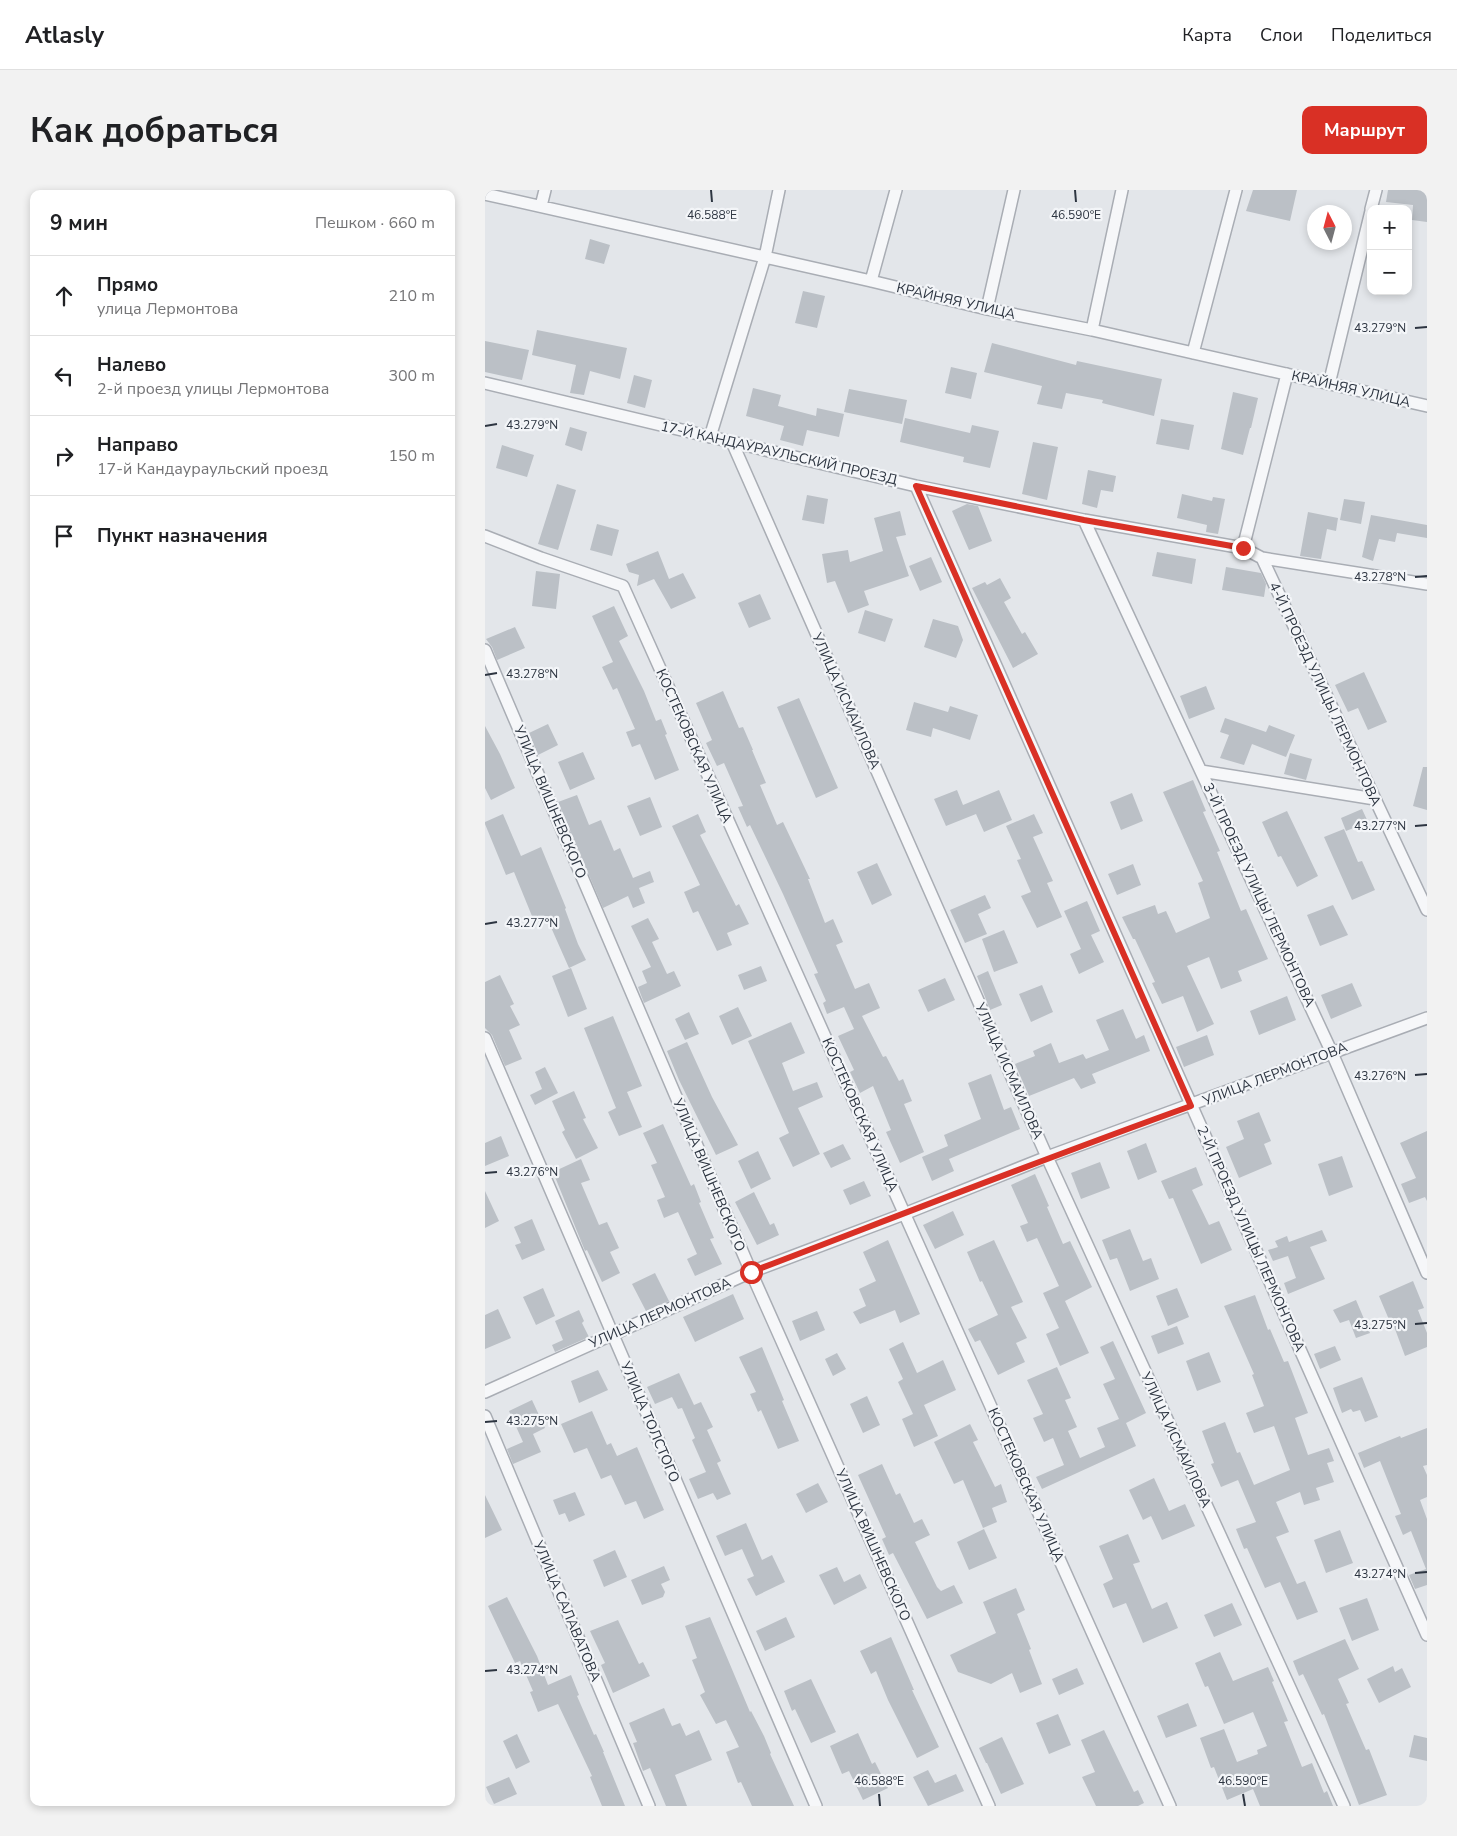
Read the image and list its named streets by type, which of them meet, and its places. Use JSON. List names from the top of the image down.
{
  "streets": {
    "street": [
      "КРАЙНЯЯ УЛИЦА",
      "17-Й КАНДАУРАУЛЬСКИЙ ПРОЕЗД",
      "4-Й ПРОЕЗД УЛИЦЫ ЛЕРМОНТОВА",
      "УЛИЦА ИСМАИЛОВА",
      "КОСТЕКОВСКАЯ УЛИЦА",
      "УЛИЦА ВИШНЕВСКОГО",
      "3-Й ПРОЕЗД УЛИЦЫ ЛЕРМОНТОВА",
      "УЛИЦА ЛЕРМОНТОВА",
      "2-Й ПРОЕЗД УЛИЦЫ ЛЕРМОНТОВА",
      "УЛИЦА ТОЛСТОГО",
      "УЛИЦА САЛАВАТОВА"
    ]
  },
  "crossings": [
    ["17-Й КАНДАУРАУЛЬСКИЙ ПРОЕЗД", "4-Й ПРОЕЗД УЛИЦЫ ЛЕРМОНТОВА"],
    ["17-Й КАНДАУРАУЛЬСКИЙ ПРОЕЗД", "УЛИЦА ИСМАИЛОВА"],
    ["17-Й КАНДАУРАУЛЬСКИЙ ПРОЕЗД", "3-Й ПРОЕЗД УЛИЦЫ ЛЕРМОНТОВА"],
    ["17-Й КАНДАУРАУЛЬСКИЙ ПРОЕЗД", "2-Й ПРОЕЗД УЛИЦЫ ЛЕРМОНТОВА"],
    ["УЛИЦА ИСМАИЛОВА", "УЛИЦА ЛЕРМОНТОВА"],
    ["КОСТЕКОВСКАЯ УЛИЦА", "УЛИЦА ЛЕРМОНТОВА"],
    ["УЛИЦА ВИШНЕВСКОГО", "УЛИЦА ЛЕРМОНТОВА"],
    ["3-Й ПРОЕЗД УЛИЦЫ ЛЕРМОНТОВА", "УЛИЦА ЛЕРМОНТОВА"],
    ["УЛИЦА ЛЕРМОНТОВА", "2-Й ПРОЕЗД УЛИЦЫ ЛЕРМОНТОВА"],
    ["УЛИЦА ЛЕРМОНТОВА", "УЛИЦА ТОЛСТОГО"]
  ],
  "north": "top",
  "page": {
    "header": "Atlasly",
    "nav": ["Карта", "Слои", "Поделиться"],
    "buttons": "Маршрут",
    "title": "Как добраться",
    "heading": ["9 мин", "Пешком · 660 m"],
    "map_buttons": ["+", "−"],
    "list": [
      ["Прямо", "улица Лермонтова", "210 m"],
      ["Налево", "2-й проезд улицы Лермонтова", "300 m"],
      ["Направо", "17-й Кандаураульский проезд", "150 m"],
      "Пункт назначения"
    ]
  },
  "coordinates": [
    "46.588°E",
    "46.590°E",
    "43.279°N",
    "43.278°N",
    "43.277°N",
    "43.276°N",
    "43.275°N",
    "43.274°N"
  ]
}
